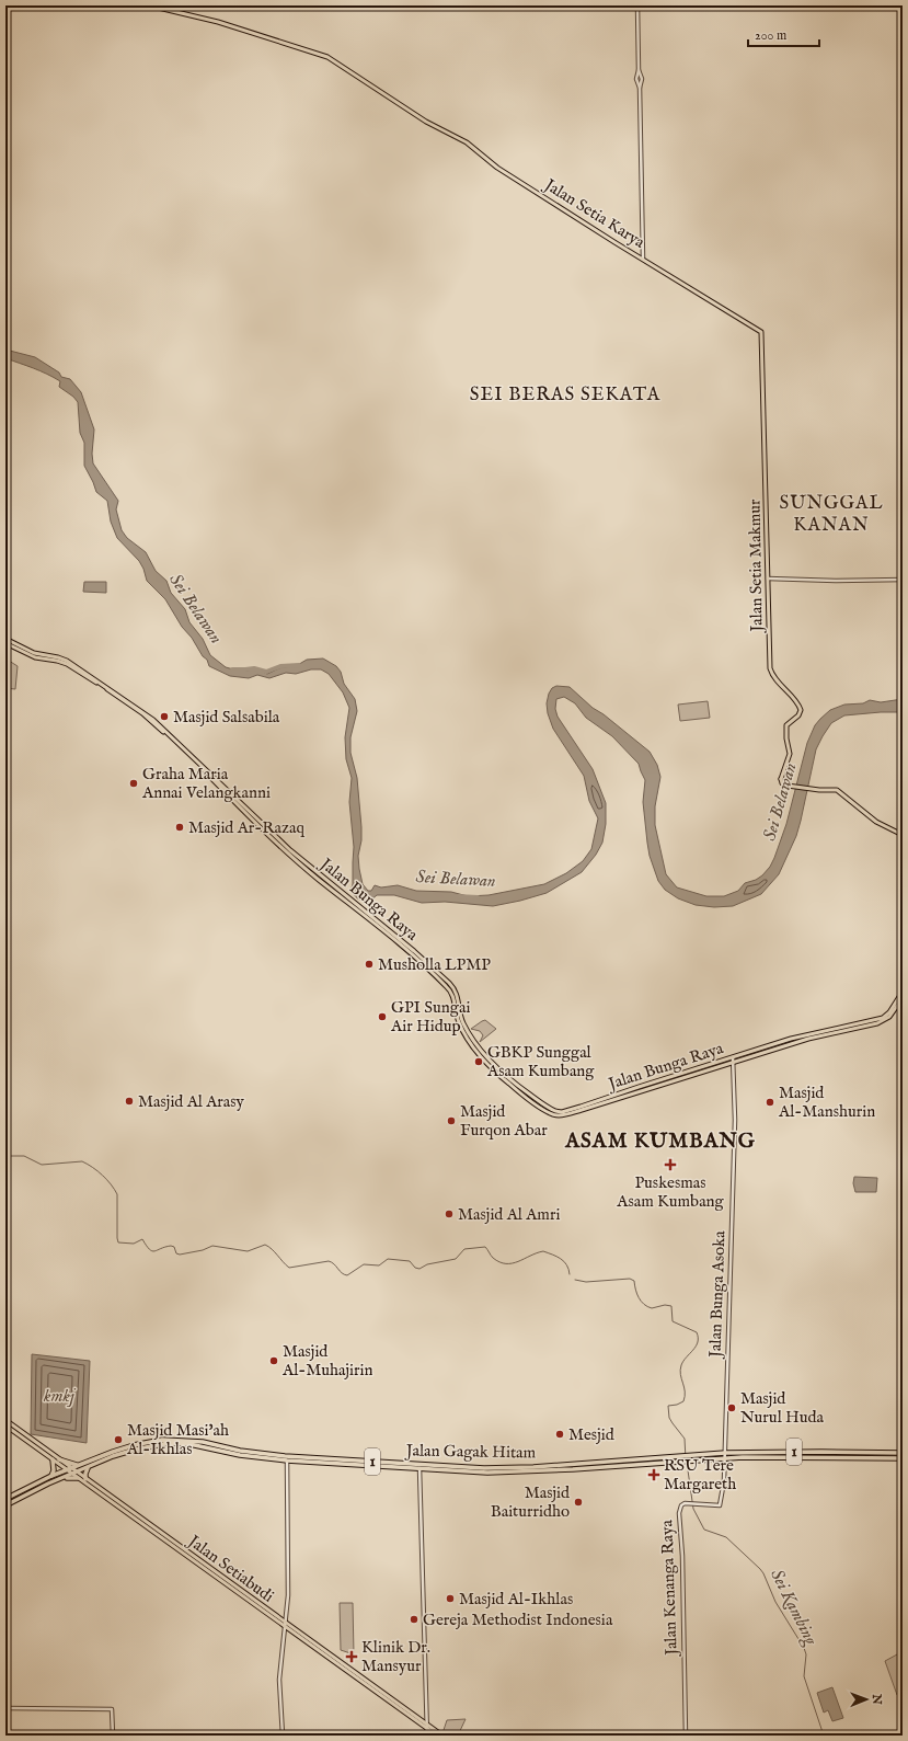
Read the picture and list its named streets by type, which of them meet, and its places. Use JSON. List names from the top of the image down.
{
  "streets": {
    "highway": ["Jalan Gagak Hitam", "1"],
    "main road": [
      "Jalan Setia Karya",
      "Jalan Setia Makmur",
      "Jalan Bunga Raya",
      "Jalan Setiabudi"
    ],
    "street": ["Jalan Bunga Asoka", "Jalan Kenanga Raya"]
  },
  "crossings": [
    ["Jalan Setia Karya", "Jalan Setia Makmur"],
    ["Jalan Bunga Raya", "Jalan Bunga Asoka"],
    ["Jalan Bunga Asoka", "Jalan Gagak Hitam"],
    ["Jalan Bunga Asoka", "Jalan Kenanga Raya"],
    ["Jalan Gagak Hitam", "1"],
    ["Jalan Gagak Hitam", "Jalan Setiabudi"],
    ["Jalan Gagak Hitam", "Jalan Kenanga Raya"],
    ["1", "Jalan Setiabudi"]
  ],
  "districts": ["SEI BERAS SEKATA", "SUNGGAL KANAN", "ASAM KUMBANG"],
  "water": ["Sei Belawan", "kmkj", "Sei Kambing"],
  "places": {
    "other": [
      "Masjid Salsabila",
      "Graha Maria Annai Velangkanni",
      "Masjid Ar-Razaq",
      "Musholla LPMP",
      "GPI Sungai Air Hidup",
      "GBKP Sunggal Asam Kumbang",
      "Masjid Al Arasy",
      "Masjid Al-Manshurin",
      "Masjid Furqon Abar",
      "Masjid Al Amri",
      "Masjid Al-Muhajirin",
      "Masjid Nurul Huda",
      "Mesjid",
      "Masjid Masi'ah Al-Ikhlas",
      "Masjid Baiturridho",
      "Masjid Al-Ikhlas",
      "Gereja Methodist Indonesia"
    ],
    "health": ["Puskesmas Asam Kumbang", "RSU Tere Margareth", "Klinik Dr. Mansyur"]
  },
  "scale_bar": "200 m",
  "north": "right"
}
